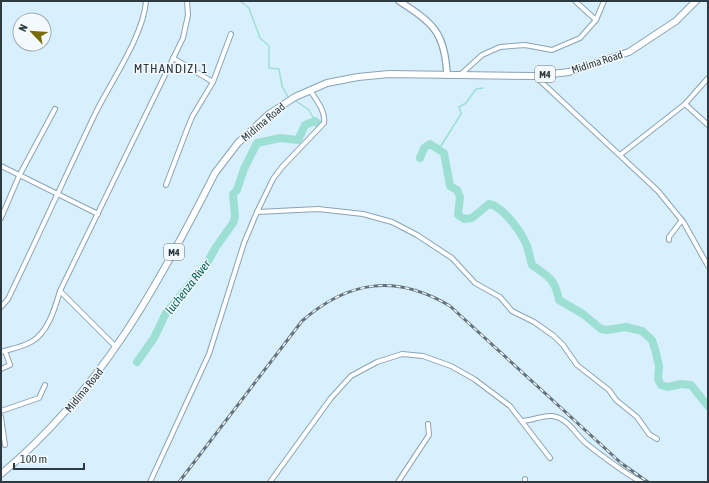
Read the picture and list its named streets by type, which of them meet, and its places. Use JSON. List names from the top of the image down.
{
  "streets": {
    "main road": ["Midima Road", "M4"]
  },
  "districts": ["MTHANDIZI 1"],
  "water": ["luchenza River"],
  "scale_bar": "100 m",
  "north": "top left"
}
